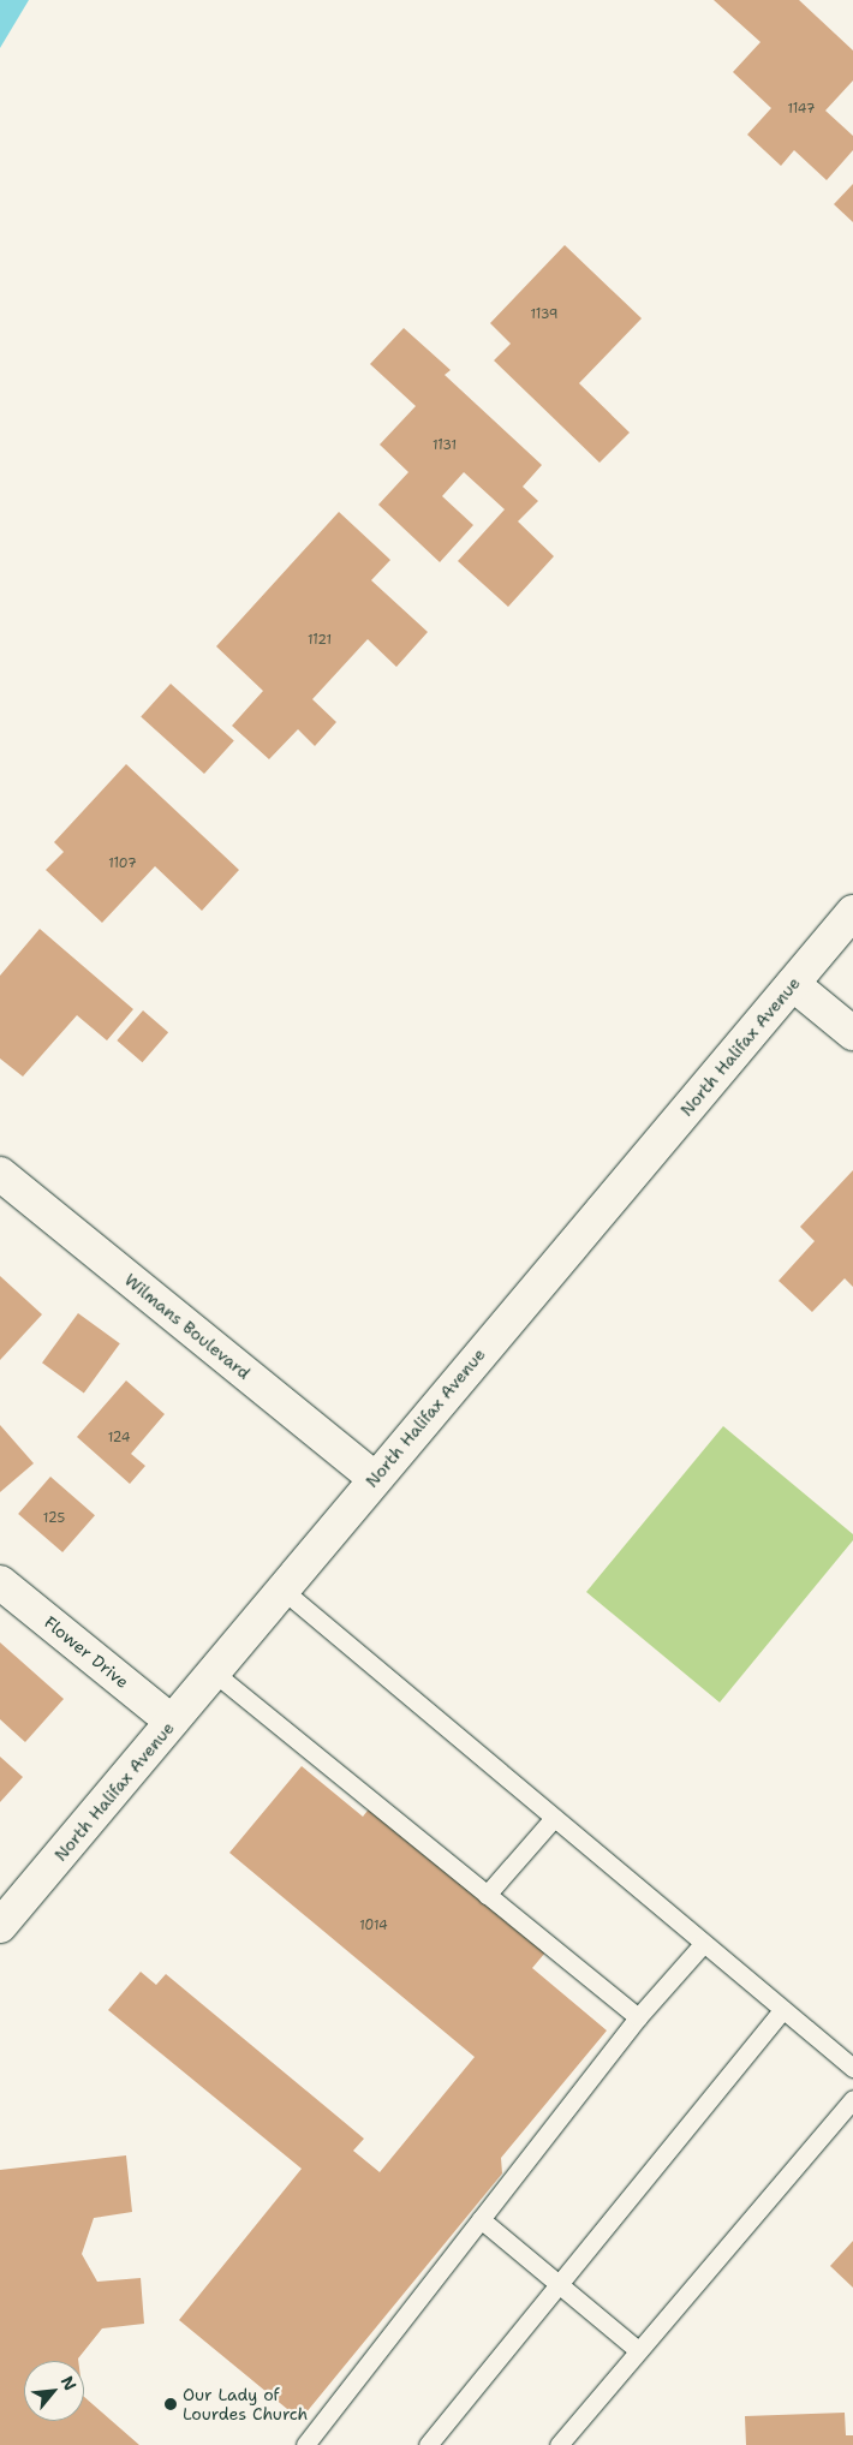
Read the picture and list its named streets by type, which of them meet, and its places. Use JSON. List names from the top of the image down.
{
  "streets": {
    "street": ["North Halifax Avenue", "Wilmans Boulevard", "Flower Drive"]
  },
  "crossings": [
    ["North Halifax Avenue", "Wilmans Boulevard"],
    ["North Halifax Avenue", "Flower Drive"]
  ],
  "places": ["Our Lady of Lourdes Church"],
  "house_numbers": [
    "1147",
    "1139",
    "1131",
    "1121",
    "1107",
    "124",
    "125",
    "1014"
  ],
  "north": "top right"
}
